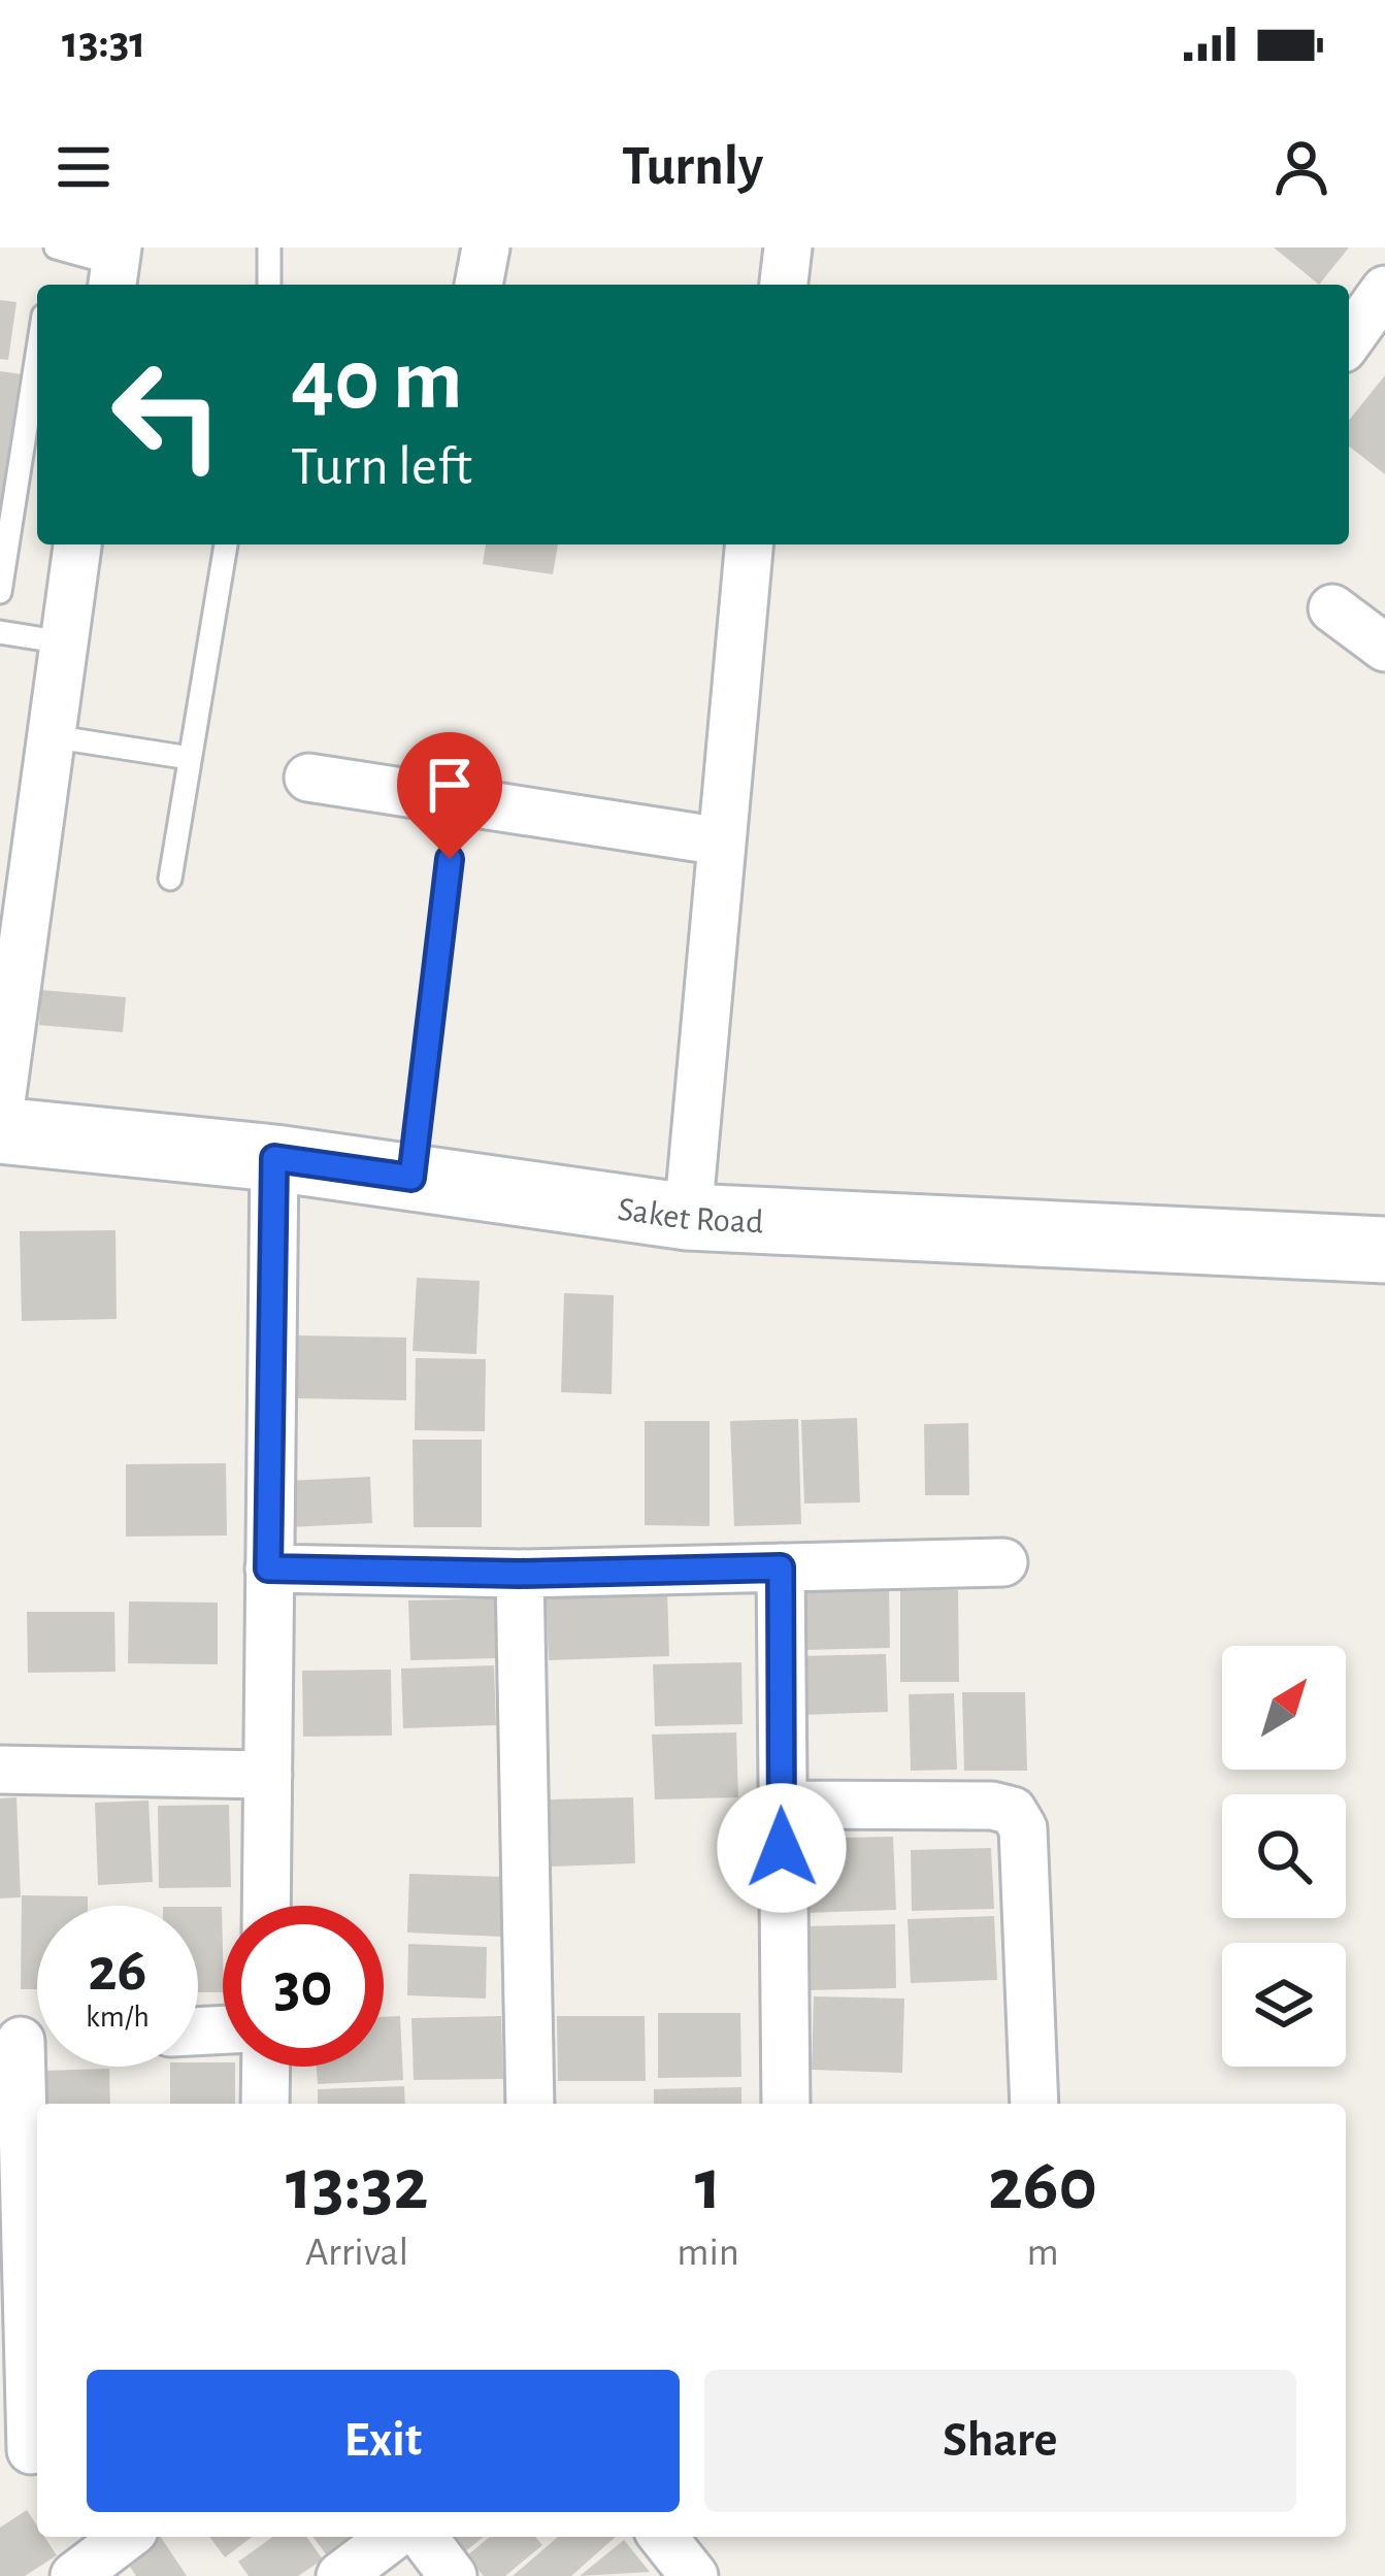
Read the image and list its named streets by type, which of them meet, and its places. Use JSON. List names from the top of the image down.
{
  "streets": {
    "street": ["Saket Road"]
  },
  "north": "top right",
  "page": {
    "status": "13:31",
    "header": "Turnly",
    "turn": ["40 m", "Turn left"],
    "speed": "26 km/h",
    "limit": "30",
    "eta": [
      "13:32",
      "Arrival",
      "1",
      "min",
      "260",
      "m"
    ],
    "buttons": ["Exit", "Share"]
  }
}
